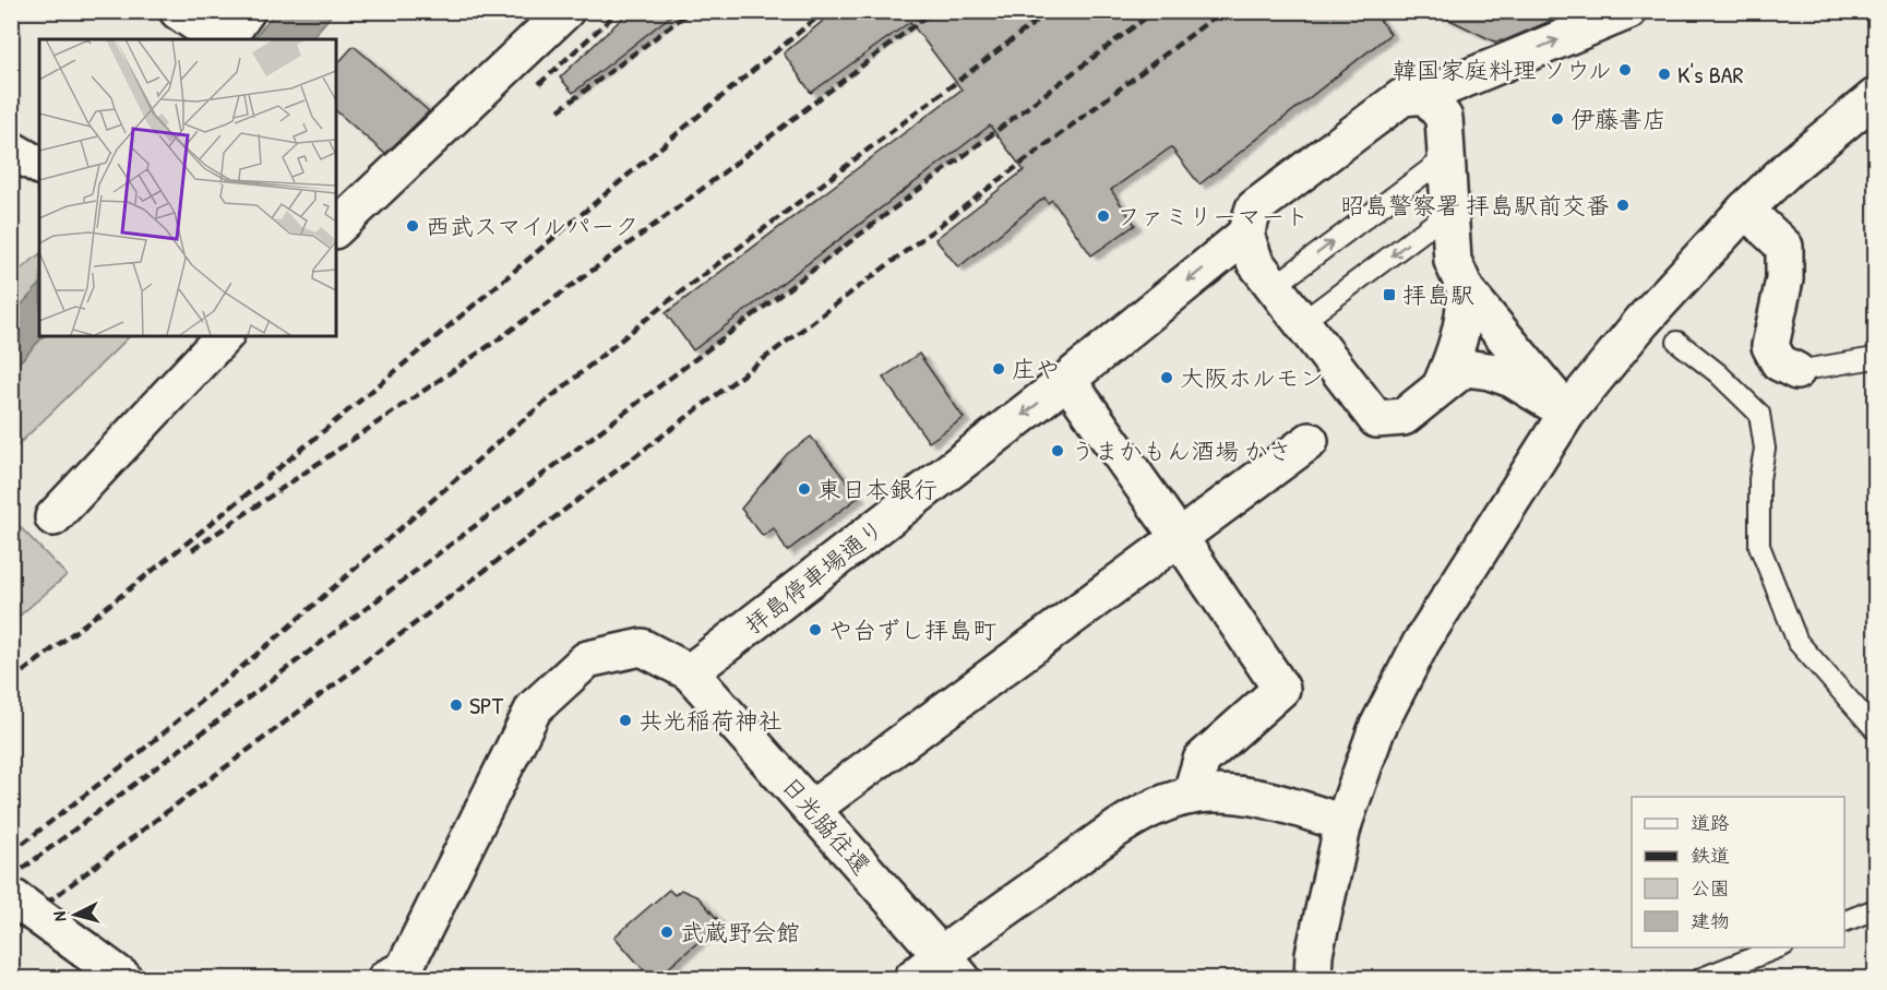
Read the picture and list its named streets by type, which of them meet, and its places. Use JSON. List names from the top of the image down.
{
  "streets": {
    "main road": ["拝島停車場通り", "日光脇往還"]
  },
  "crossings": [
    ["拝島停車場通り", "日光脇往還"]
  ],
  "places": {
    "other": [
      "韓国家庭料理 ソウル",
      "K's BAR",
      "伊藤書店",
      "昭島警察署 拝島駅前交番",
      "ファミリーマート",
      "西武スマイルパーク",
      "庄や",
      "大阪ホルモン",
      "うまかもん酒場 かさ",
      "東日本銀行",
      "や台ずし拝島町",
      "SPT",
      "共光稲荷神社",
      "武蔵野会館"
    ],
    "transit": ["拝島駅"]
  },
  "legend": [
    "道路",
    "鉄道",
    "公園",
    "建物"
  ],
  "north": "left"
}
